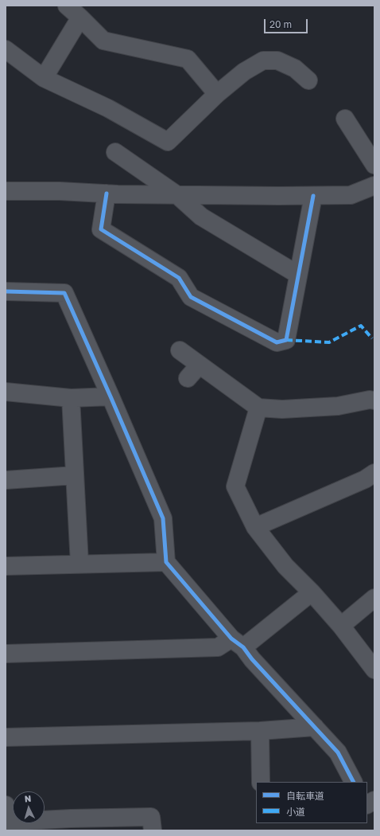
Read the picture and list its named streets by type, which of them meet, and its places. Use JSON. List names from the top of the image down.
{
  "legend": ["自転車道", "小道"],
  "scale_bar": "20 m",
  "north": "top"
}
